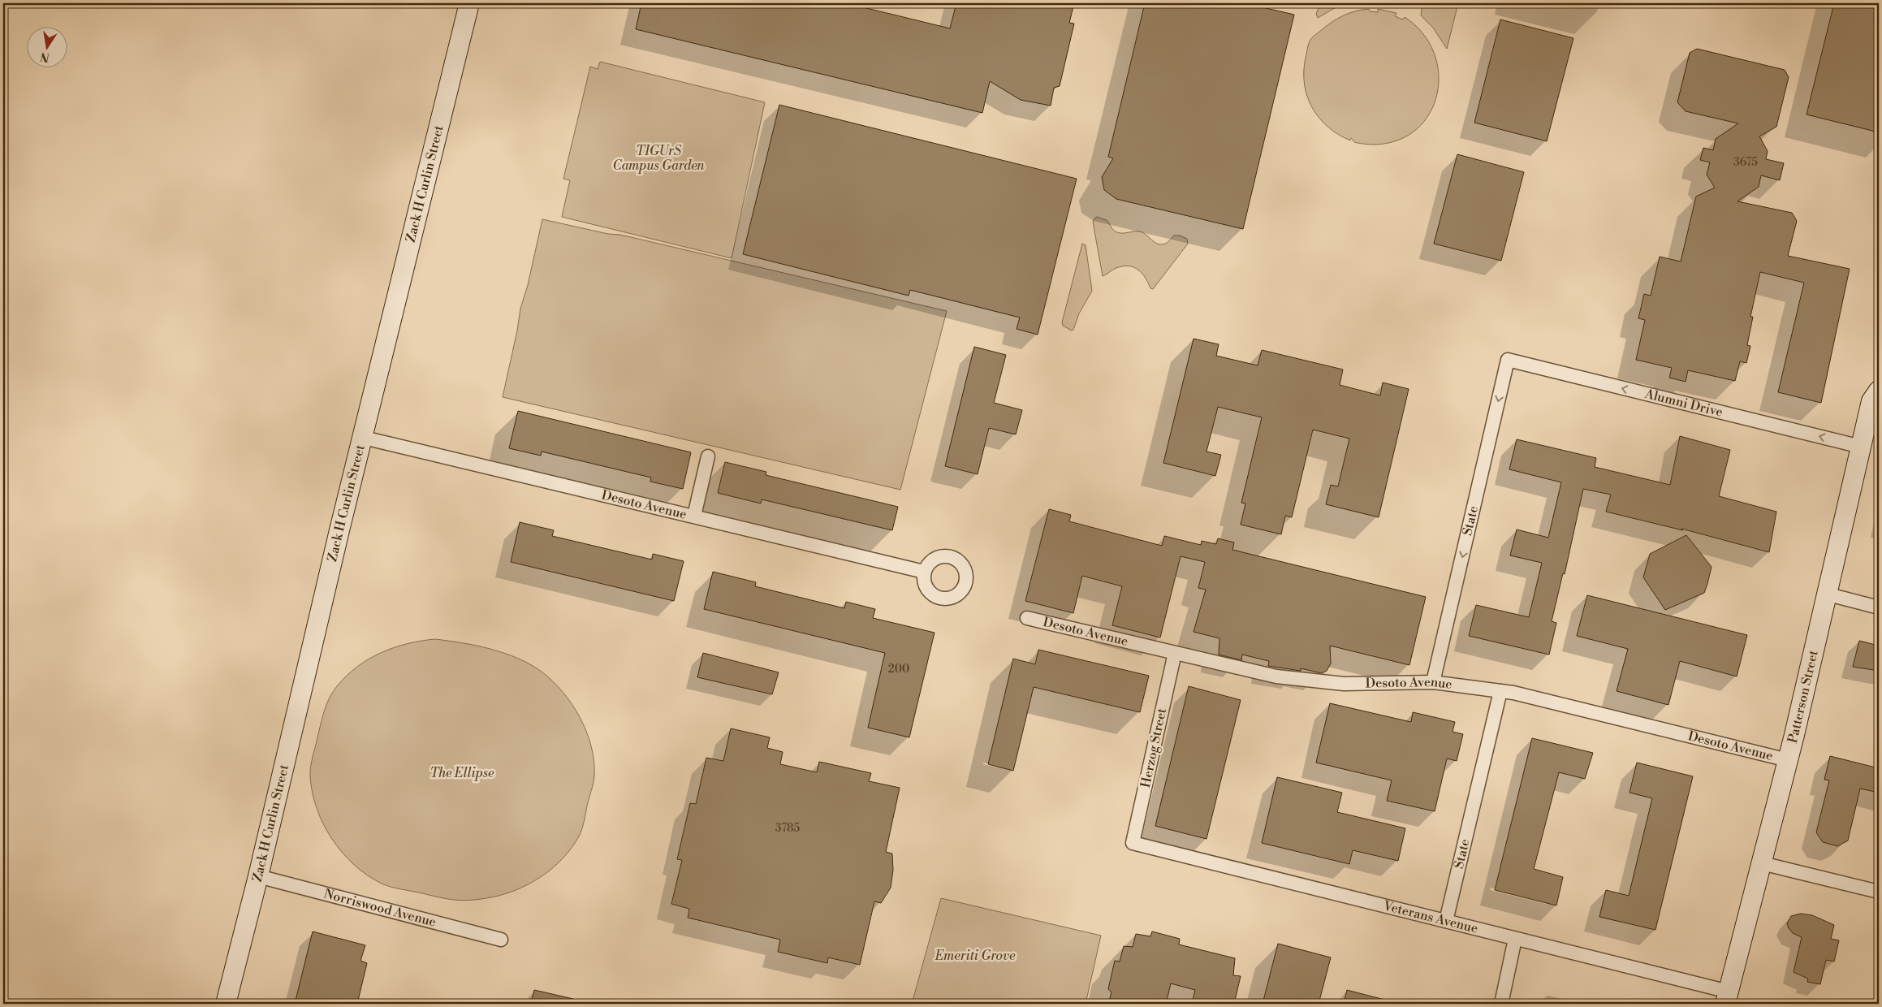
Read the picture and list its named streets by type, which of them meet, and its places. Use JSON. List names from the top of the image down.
{
  "streets": {
    "street": [
      "Zack H Curlin Street",
      "Alumni Drive",
      "Desoto Avenue",
      "State",
      "Patterson Street",
      "Herzog Street",
      "Norriswood Avenue",
      "Veterans Avenue"
    ]
  },
  "crossings": [
    ["Zack H Curlin Street", "Desoto Avenue"],
    ["Zack H Curlin Street", "Norriswood Avenue"],
    ["Alumni Drive", "State"],
    ["Alumni Drive", "Patterson Street"],
    ["Desoto Avenue", "State"],
    ["Desoto Avenue", "Patterson Street"],
    ["Desoto Avenue", "Herzog Street"],
    ["State", "Veterans Avenue"],
    ["Patterson Street", "Veterans Avenue"],
    ["Herzog Street", "Veterans Avenue"]
  ],
  "one_way": ["Alumni Drive", "State"],
  "parks": ["TIGUrS Campus Garden", "The Ellipse", "Emeriti Grove"],
  "house_numbers": ["3675", "200", "3785"],
  "north": "bottom"
}
